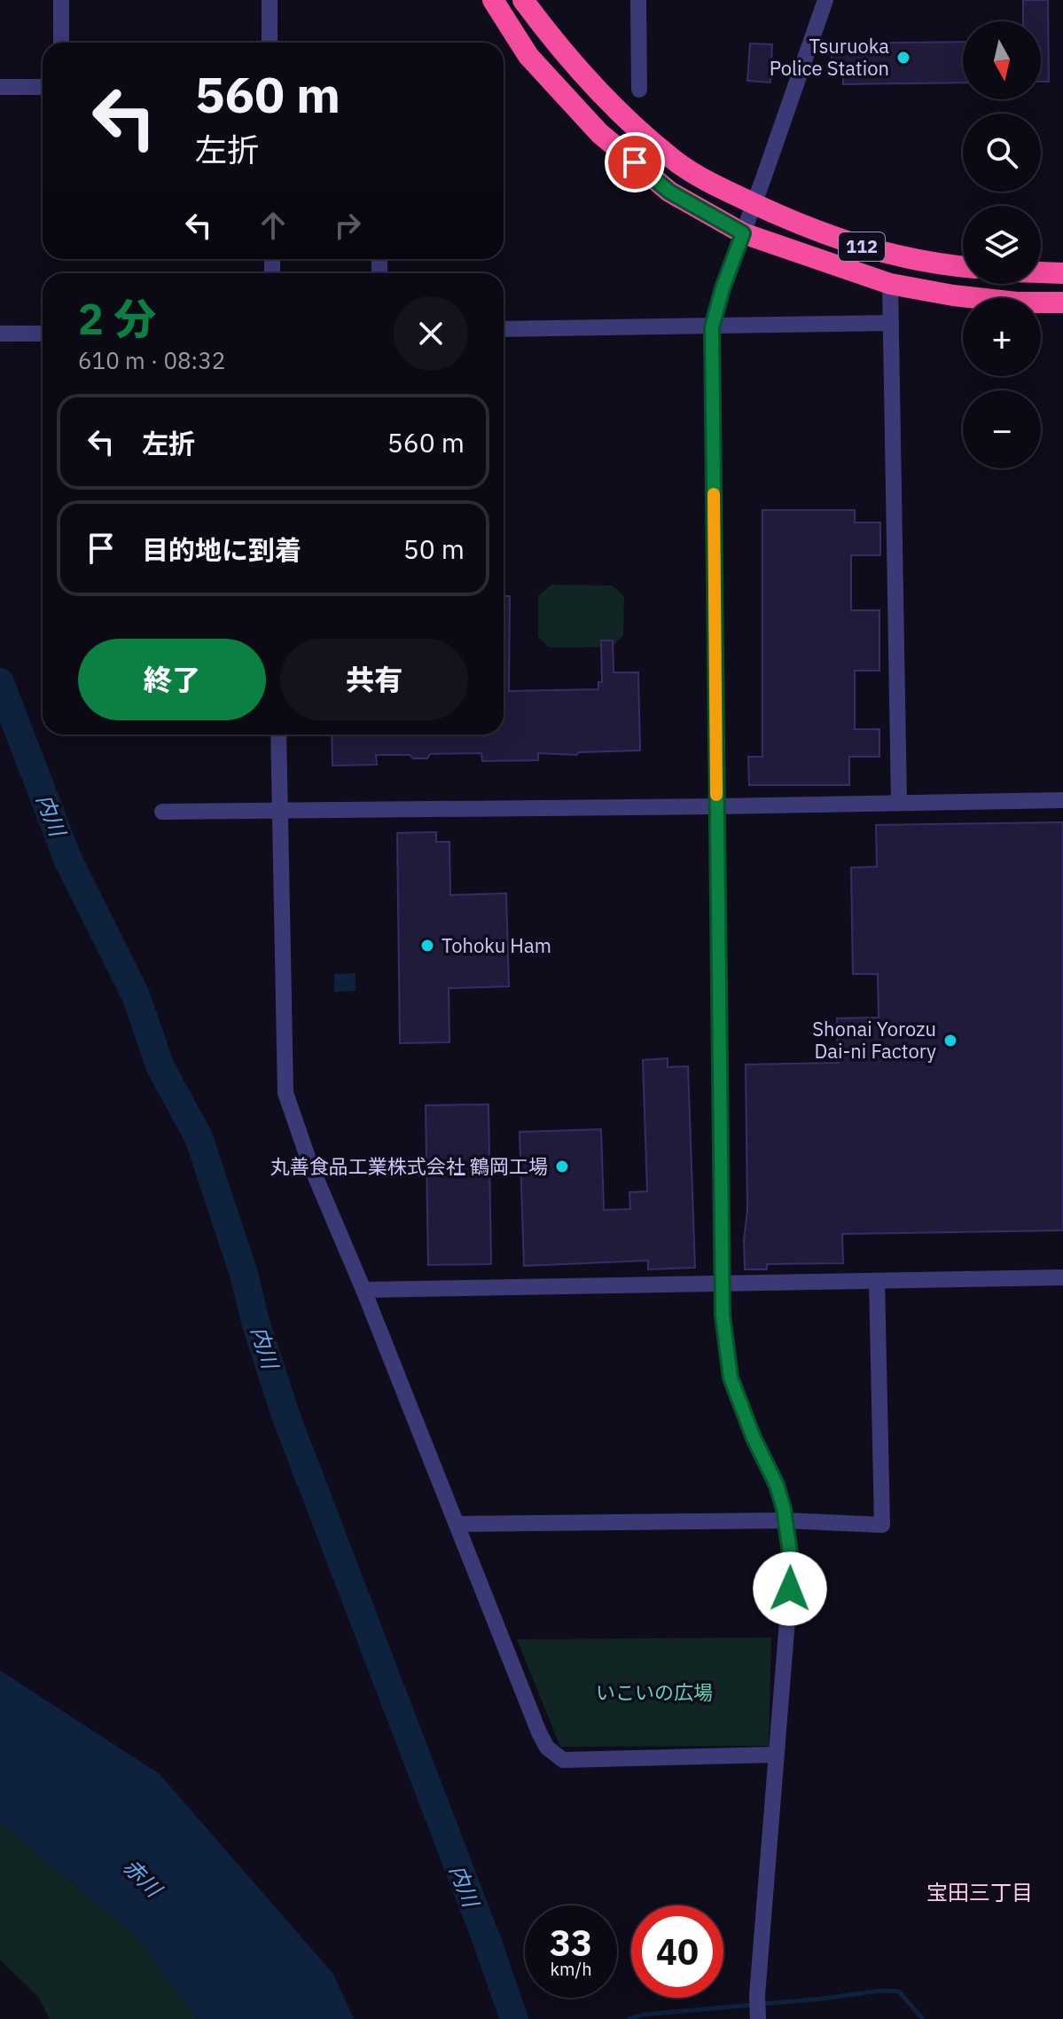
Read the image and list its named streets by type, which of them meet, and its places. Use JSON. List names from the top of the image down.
{
  "streets": {
    "highway": ["112"]
  },
  "districts": ["宝田三丁目"],
  "water": ["内川", "赤川"],
  "parks": ["いこいの広場"],
  "places": [
    "Tsuruoka Police Station",
    "Tohoku Ham",
    "Shonai Yorozu Dai-ni Factory",
    "丸善食品工業株式会社 鶴岡工場"
  ],
  "north": "bottom",
  "page": {
    "map_buttons": ["+", "−"],
    "turn": ["560 m", "左折"],
    "heading": ["2 分", "610 m · 08:32"],
    "list": [
      {
        "name": "左折",
        "value": "560 m"
      },
      {
        "name": "目的地に到着",
        "value": "50 m"
      }
    ],
    "buttons": ["終了", "共有"],
    "speed": "33 km/h",
    "limit": "40"
  }
}
